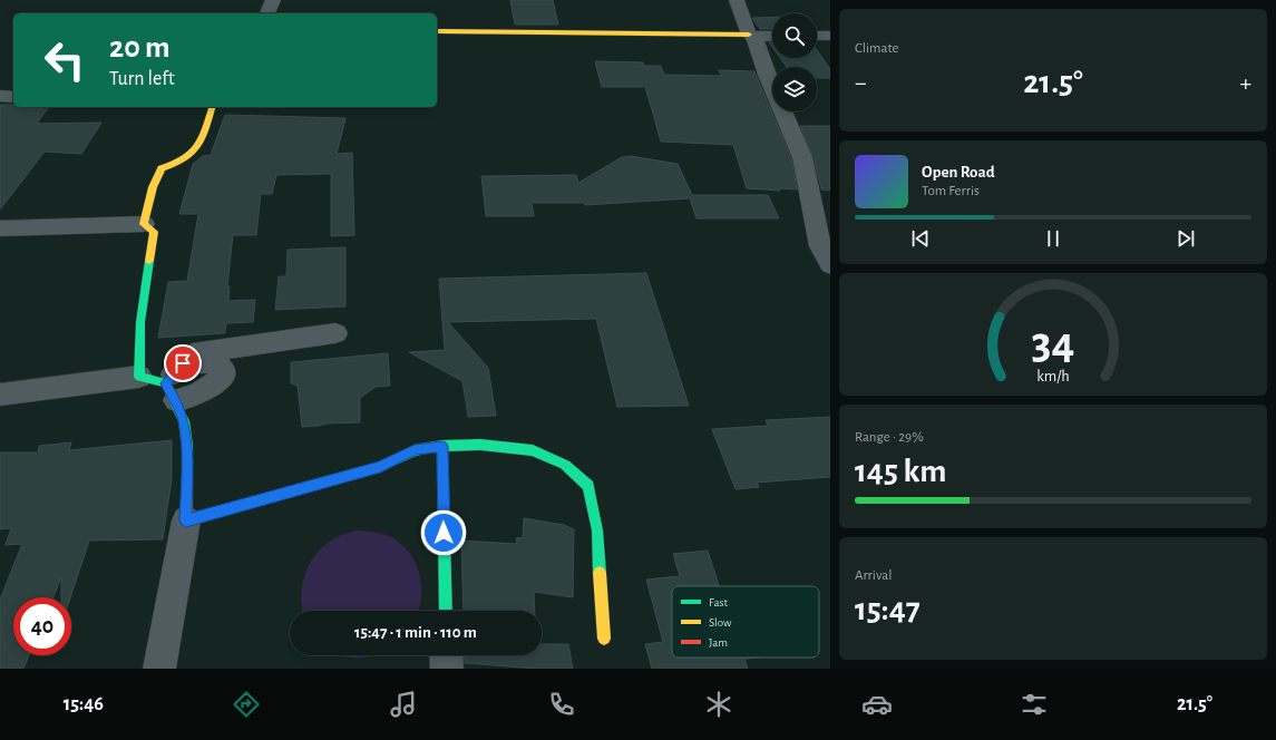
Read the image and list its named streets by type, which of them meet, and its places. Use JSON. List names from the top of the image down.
{
  "legend": ["Fast", "Slow", "Jam"],
  "page": {
    "tile": [
      "Climate",
      ["Range · 29%", "145 km"],
      ["Arrival", "15:47"]
    ],
    "turn": ["20 m", "Turn left"],
    "heat": ["−", "21.5°", "+"],
    "song": ["Open Road", "Tom Ferris"],
    "limit": "40",
    "trip": "15:47 · 1 min · 110 m",
    "tabs": ["15:46", "21.5°"],
    "gauge": ["34", "km/h"]
  }
}
